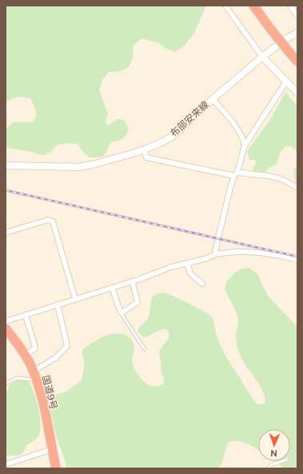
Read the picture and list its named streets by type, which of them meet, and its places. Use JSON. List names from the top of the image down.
{
  "streets": {
    "highway": ["国道9号"],
    "main road": ["布部安来線"]
  },
  "north": "bottom"
}
